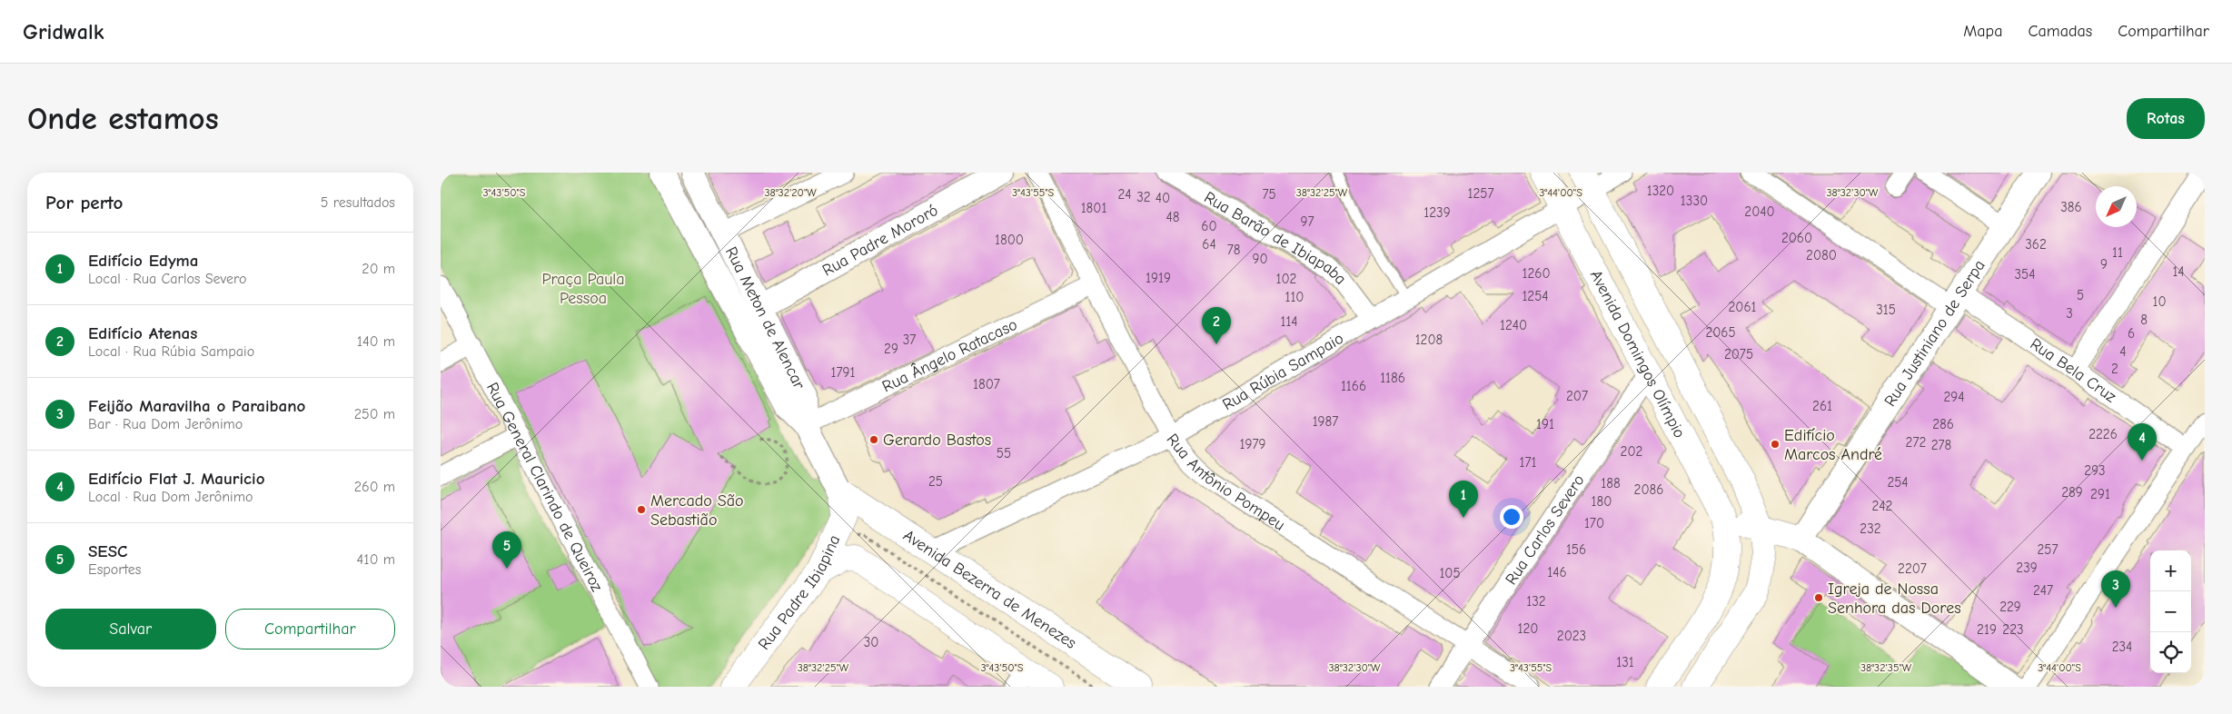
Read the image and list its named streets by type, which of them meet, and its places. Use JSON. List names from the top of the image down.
{
  "streets": {
    "main road": ["Avenida Domingos Olímpio", "Avenida Bezerra de Menezes", "Rua Padre Ibiapina"],
    "street": [
      "Rua Padre Mororó",
      "Rua Barão de Ibiapaba",
      "Rua Meton de Alencar",
      "Rua Justiniano de Serpa",
      "Rua Ângelo Ratacaso",
      "Rua Rúbia Sampaio",
      "Rua Bela Cruz",
      "Rua Antônio Pompeu",
      "Rua General Clarindo de Queiroz",
      "Rua Carlos Severo"
    ]
  },
  "crossings": [
    ["Rua Padre Mororó", "Rua Meton de Alencar"],
    ["Rua Barão de Ibiapaba", "Rua Rúbia Sampaio"],
    ["Rua Meton de Alencar", "Rua Ângelo Ratacaso"],
    ["Rua Meton de Alencar", "Avenida Bezerra de Menezes"],
    ["Rua Meton de Alencar", "Rua Padre Ibiapina"],
    ["Rua Justiniano de Serpa", "Rua Bela Cruz"],
    ["Avenida Domingos Olímpio", "Rua Rúbia Sampaio"],
    ["Avenida Domingos Olímpio", "Rua Carlos Severo"],
    ["Rua Ângelo Ratacaso", "Rua Antônio Pompeu"],
    ["Rua Rúbia Sampaio", "Rua Antônio Pompeu"],
    ["Rua Rúbia Sampaio", "Avenida Bezerra de Menezes"],
    ["Rua Antônio Pompeu", "Rua Carlos Severo"],
    ["Avenida Bezerra de Menezes", "Rua Padre Ibiapina"]
  ],
  "parks": ["Praça Paula Pessoa"],
  "places": [
    "Gerardo Bastos",
    "Edifício Marcos André",
    "Mercado São Sebastião",
    "Igreja de Nossa Senhora das Dores"
  ],
  "house_numbers": [
    "1320",
    "1257",
    "24",
    "75",
    "32",
    "40",
    "1330",
    "386",
    "1801",
    "2040",
    "1239",
    "48",
    "97",
    "60",
    "2060",
    "1800",
    "64",
    "362",
    "78",
    "11",
    "2080",
    "90",
    "9",
    "14",
    "1260",
    "354",
    "1919",
    "102",
    "5",
    "1254",
    "110",
    "10",
    "2061",
    "315",
    "3",
    "8",
    "114",
    "1240",
    "2065",
    "6",
    "37",
    "1208",
    "29",
    "4",
    "2075",
    "2",
    "1791",
    "1186",
    "1807",
    "1166",
    "207",
    "294",
    "261",
    "1987",
    "191",
    "286",
    "2226",
    "272",
    "1979",
    "278",
    "202",
    "55",
    "171",
    "293",
    "25",
    "254",
    "188",
    "2086",
    "289",
    "291",
    "180",
    "242",
    "170",
    "232",
    "156",
    "257",
    "239",
    "2207",
    "146",
    "105",
    "247",
    "132",
    "229",
    "120",
    "219",
    "223",
    "2023",
    "30",
    "234",
    "131"
  ],
  "north": "bottom left",
  "page": {
    "header": "Gridwalk",
    "nav": ["Mapa", "Camadas", "Compartilhar"],
    "buttons": [
      "Rotas",
      ["Salvar", "Compartilhar"]
    ],
    "title": "Onde estamos",
    "heading": ["Por perto", "5 resultados"],
    "list": [
      {
        "mark": "1",
        "name": "Edifício Edyma",
        "note": "Local · Rua Carlos Severo",
        "value": "20 m"
      },
      {
        "mark": "2",
        "name": "Edifício Atenas",
        "note": "Local · Rua Rúbia Sampaio",
        "value": "140 m"
      },
      {
        "mark": "3",
        "name": "Feijão Maravilha o Paraibano",
        "note": "Bar · Rua Dom Jerônimo",
        "value": "250 m"
      },
      {
        "mark": "4",
        "name": "Edifício Flat J. Mauricio",
        "note": "Local · Rua Dom Jerônimo",
        "value": "260 m"
      },
      {
        "mark": "5",
        "name": "SESC",
        "note": "Esportes",
        "value": "410 m"
      }
    ],
    "pins": [
      "2",
      "4",
      "1",
      "5",
      "3"
    ],
    "map_buttons": ["+", "−"]
  },
  "coordinates": [
    "3°43'50\"S",
    "38°32'20\"W",
    "3°43'55\"S",
    "38°32'25\"W",
    "3°44'00\"S",
    "38°32'30\"W",
    "38°32'35\"W"
  ]
}
